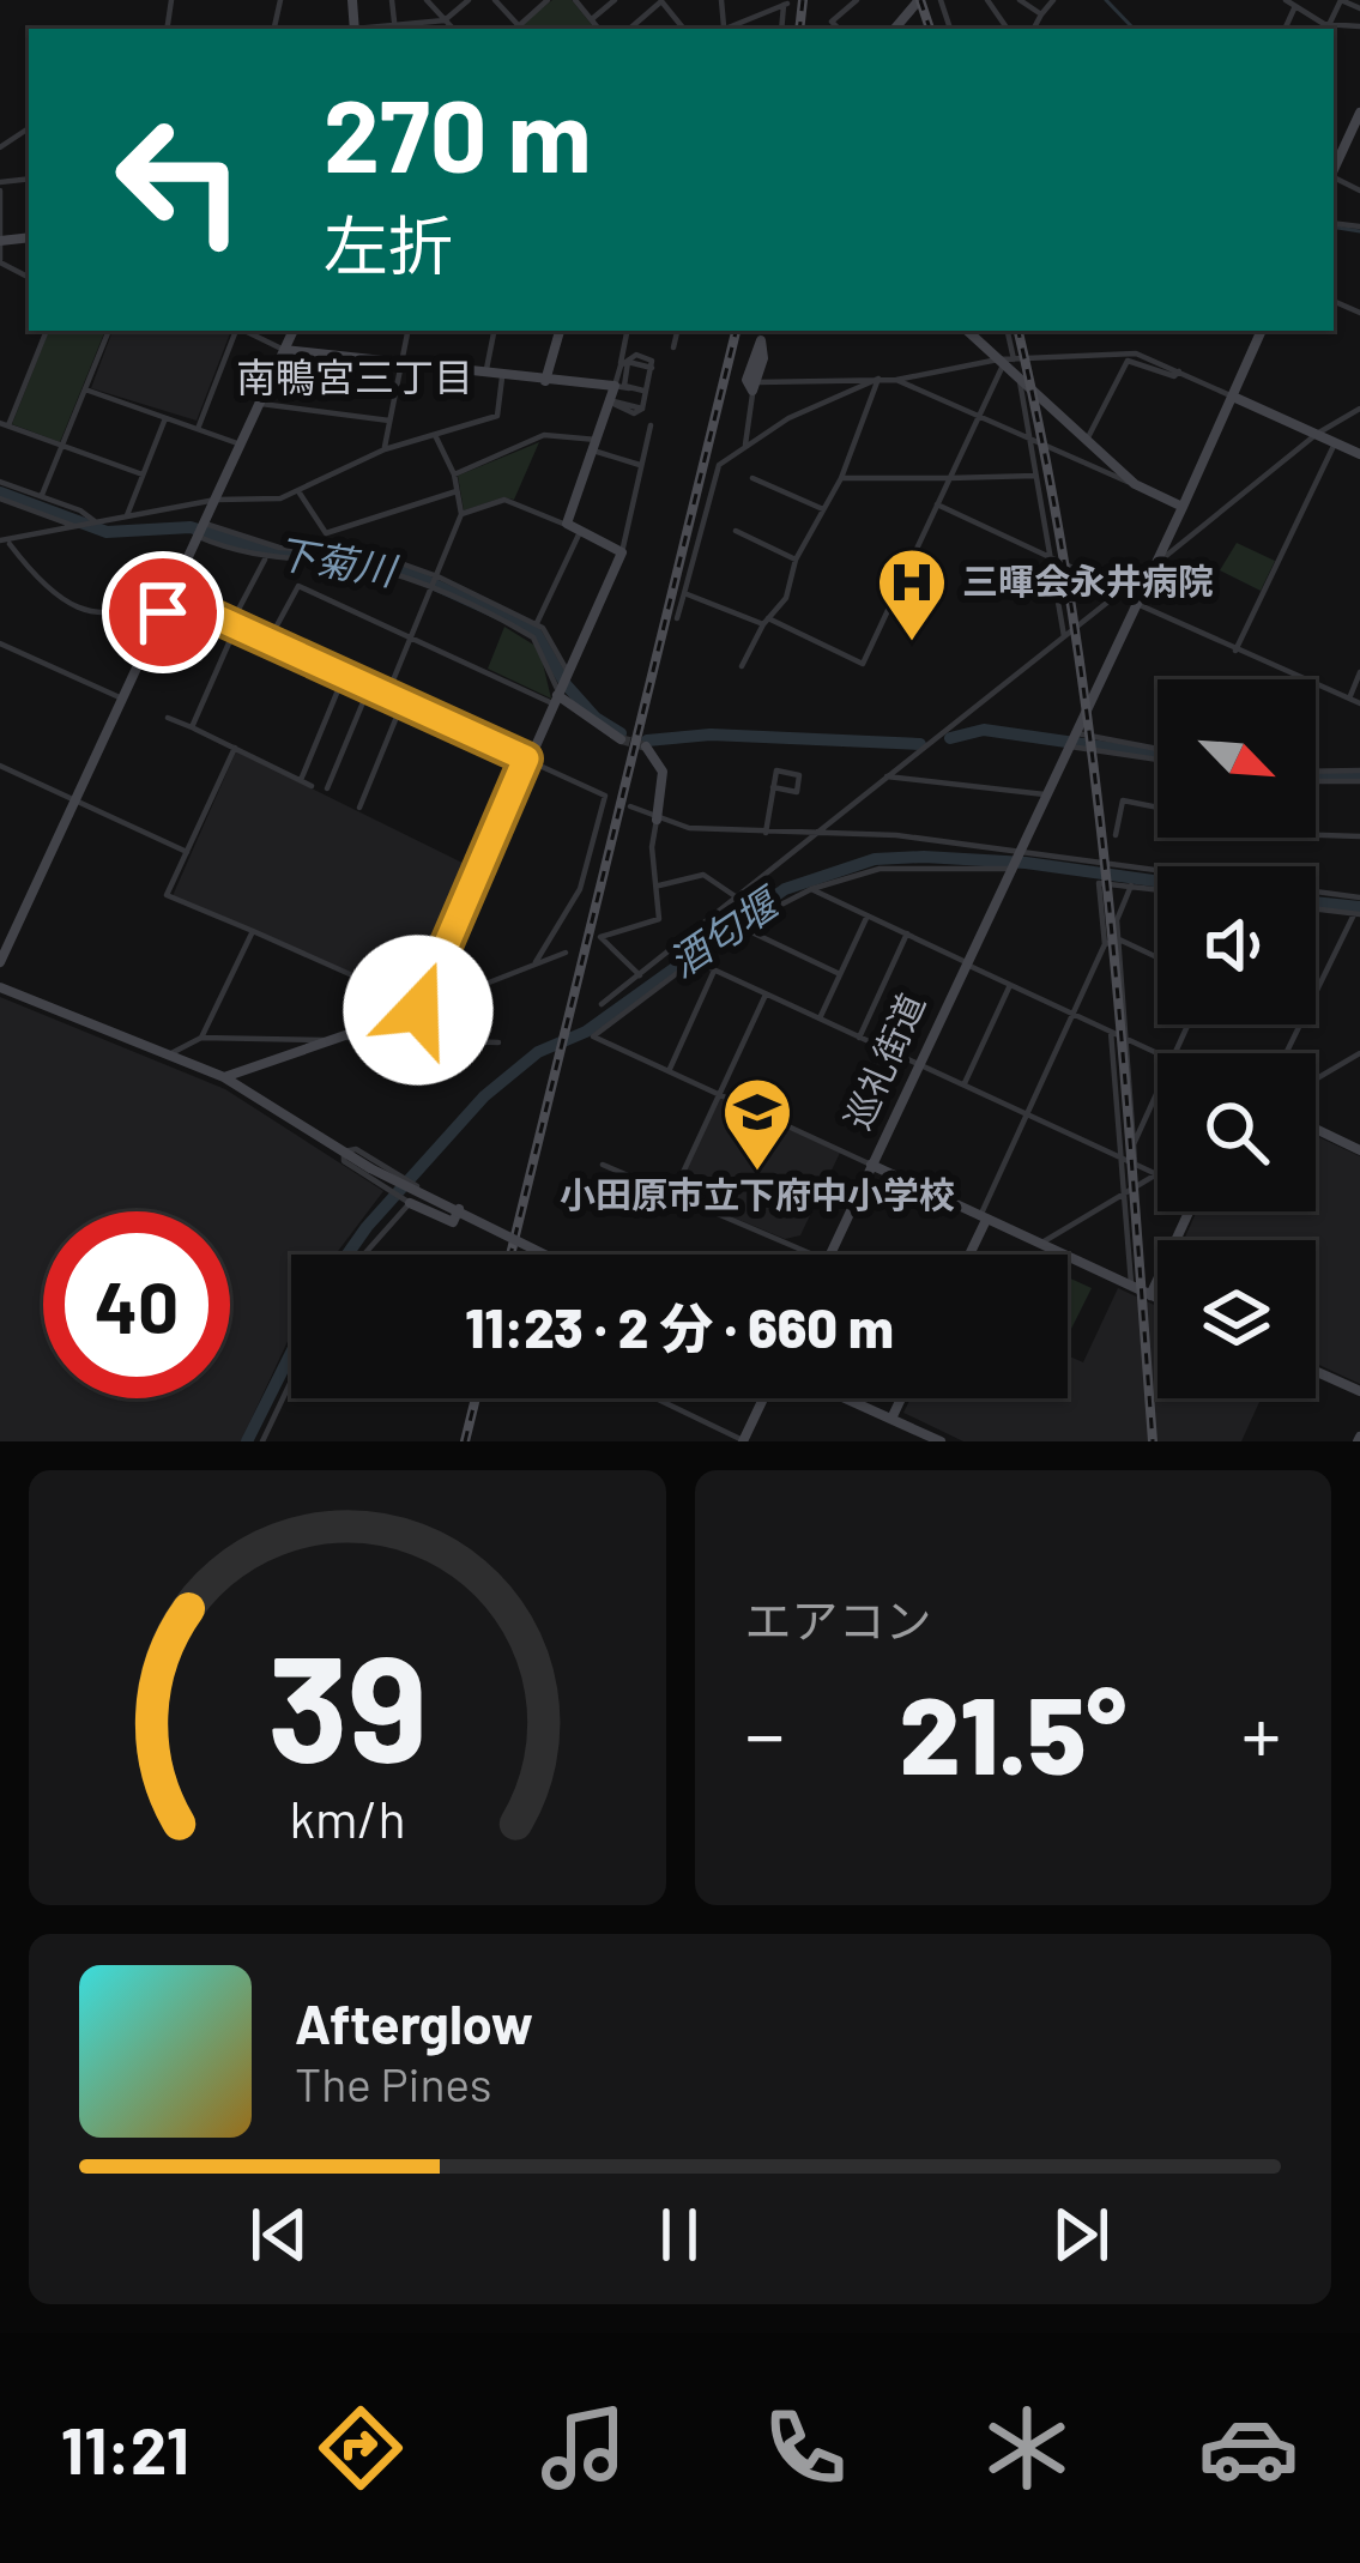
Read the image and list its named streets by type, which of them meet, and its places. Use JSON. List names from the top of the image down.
{
  "streets": {
    "street": ["巡礼街道"]
  },
  "districts": ["南鴨宮三丁目"],
  "water": ["下菊川", "酒匂堰"],
  "places": {
    "hospital": ["三暉会永井病院"],
    "school or university": ["小田原市立下府中小学校"]
  },
  "north": "bottom right",
  "page": {
    "turn": ["270 m", "左折"],
    "limit": "40",
    "trip": "11:23 · 2 分 · 660 m",
    "tile": "エアコン",
    "heat": ["−", "21.5°", "+"],
    "song": ["Afterglow", "The Pines"],
    "tabs": "11:21",
    "gauge": ["39", "km/h"]
  }
}
